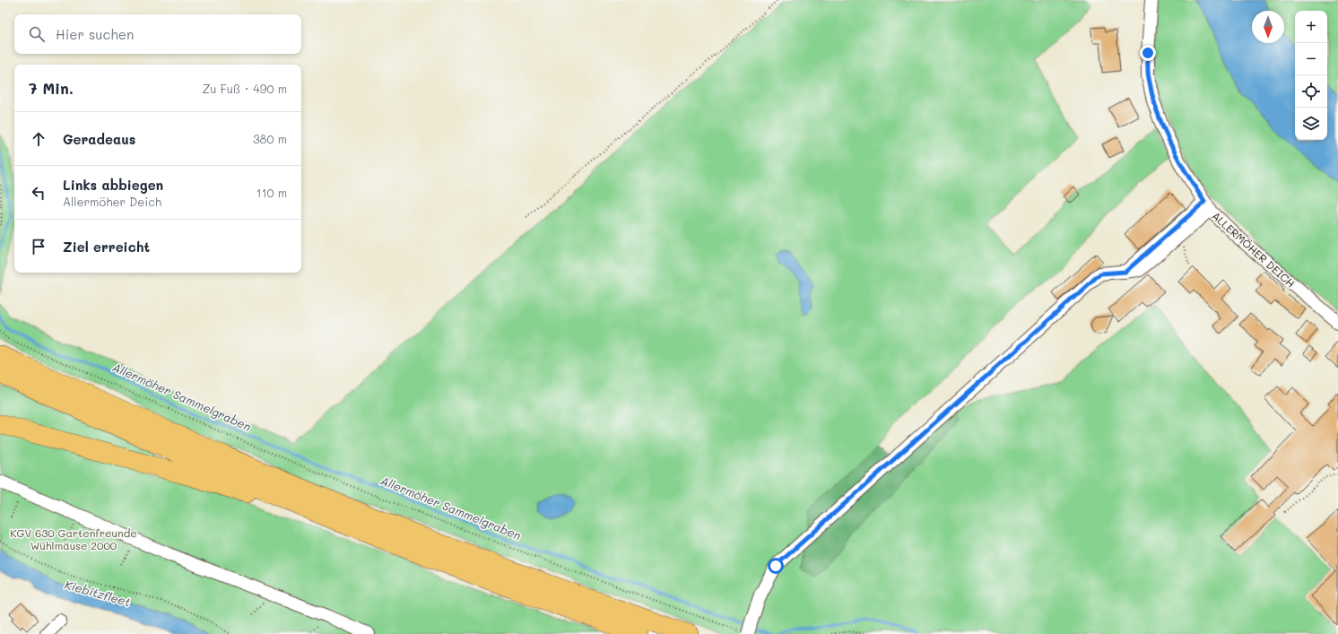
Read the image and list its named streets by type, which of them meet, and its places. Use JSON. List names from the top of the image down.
{
  "streets": {
    "street": ["ALLERMÖHER DEICH"]
  },
  "water": ["Allermöher Sammelgraben", "Kiebitzfleet"],
  "parks": ["KGV 630 Gartenfreunde Wühlmäuse 2000"],
  "north": "bottom",
  "page": {
    "map_buttons": ["+", "−"],
    "search": "Hier suchen",
    "heading": ["7 Min.", "Zu Fuß · 490 m"],
    "list": [
      ["Geradeaus", "380 m"],
      ["Links abbiegen", "Allermöher Deich", "110 m"],
      "Ziel erreicht"
    ]
  }
}
